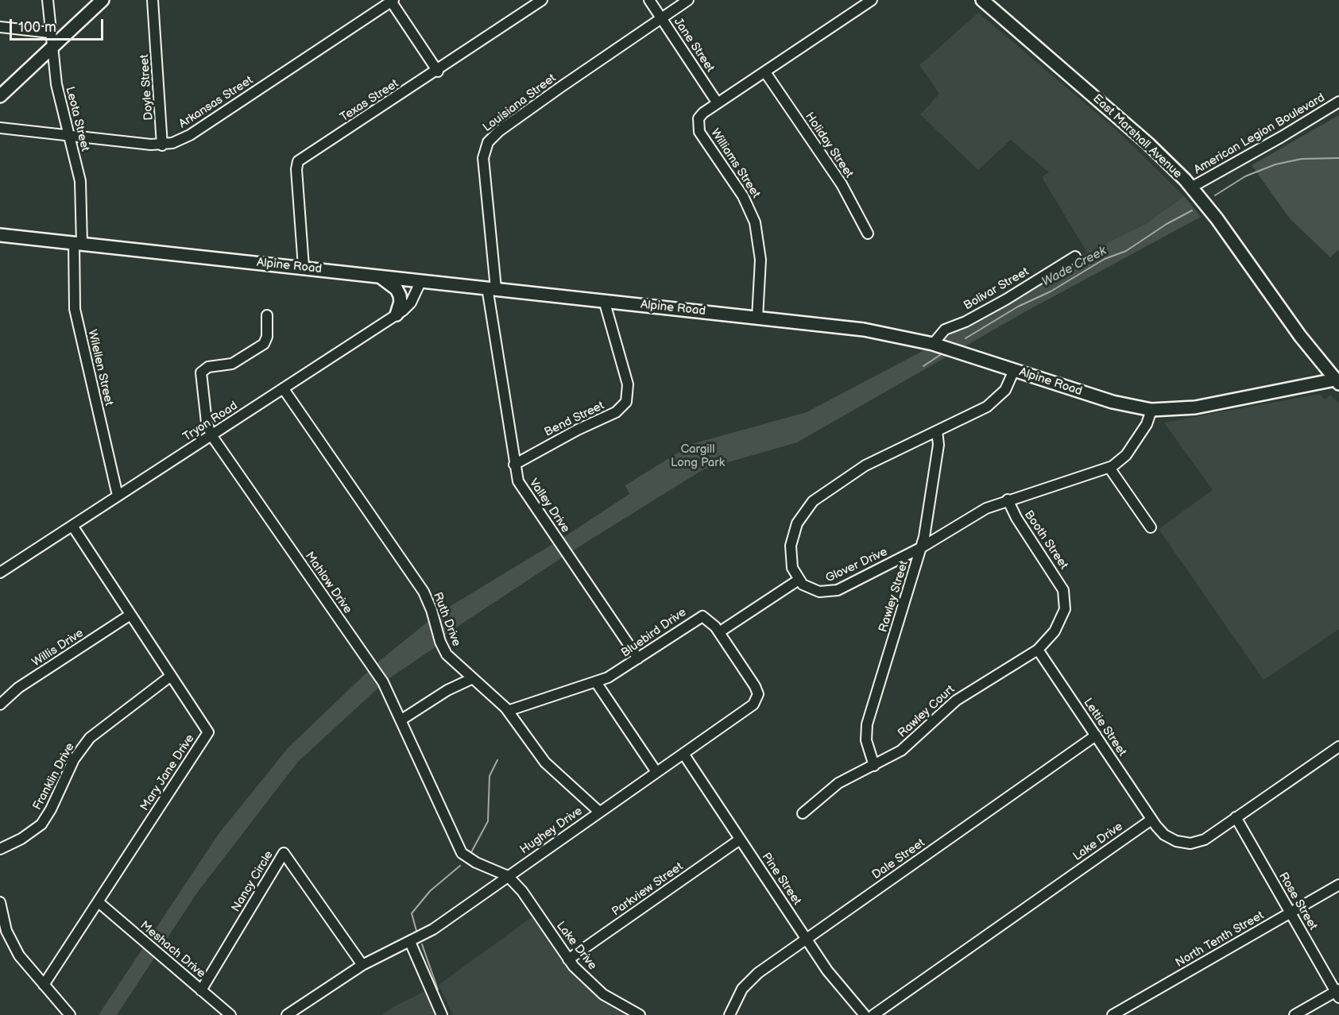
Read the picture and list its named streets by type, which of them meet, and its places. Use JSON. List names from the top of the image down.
{
  "streets": {
    "main road": ["East Marshall Avenue", "Alpine Road"],
    "street": [
      "Jane Street",
      "Doyle Street",
      "Texas Street",
      "Arkansas Street",
      "Louisiana Street",
      "Leota Street",
      "American Legion Boulevard",
      "Holiday Street",
      "Williams Street",
      "Bolivar Street",
      "Wilellen Street",
      "Bend Street",
      "Tryon Road",
      "Valley Drive",
      "Booth Street",
      "Glover Drive",
      "Mahlow Drive",
      "Rawley Street",
      "Ruth Drive",
      "Bluebird Drive",
      "Willis Drive",
      "Rawley Court",
      "Lettie Street",
      "Mary Jane Drive",
      "Franklin Drive",
      "Hughey Drive",
      "Lake Drive",
      "Dale Street",
      "Pine Street",
      "Nancy Circle",
      "Parkview Street",
      "Rose Street",
      "North Tenth Street",
      "Meshach Drive"
    ]
  },
  "crossings": [
    ["Jane Street", "Louisiana Street"],
    ["Jane Street", "Williams Street"],
    ["Doyle Street", "Arkansas Street"],
    ["Texas Street", "Alpine Road"],
    ["Arkansas Street", "Leota Street"],
    ["Louisiana Street", "Alpine Road"],
    ["Louisiana Street", "Valley Drive"],
    ["Leota Street", "Alpine Road"],
    ["Leota Street", "Wilellen Street"],
    ["American Legion Boulevard", "East Marshall Avenue"],
    ["East Marshall Avenue", "Alpine Road"],
    ["Holiday Street", "Williams Street"],
    ["Williams Street", "Alpine Road"],
    ["Alpine Road", "Bolivar Street"],
    ["Alpine Road", "Wilellen Street"],
    ["Alpine Road", "Bend Street"],
    ["Alpine Road", "Tryon Road"],
    ["Alpine Road", "Valley Drive"],
    ["Alpine Road", "Glover Drive"],
    ["Wilellen Street", "Tryon Road"],
    ["Bend Street", "Valley Drive"],
    ["Tryon Road", "Mahlow Drive"],
    ["Tryon Road", "Ruth Drive"],
    ["Tryon Road", "Mary Jane Drive"],
    ["Valley Drive", "Bluebird Drive"],
    ["Booth Street", "Glover Drive"],
    ["Booth Street", "Rawley Court"],
    ["Glover Drive", "Rawley Street"],
    ["Mahlow Drive", "Hughey Drive"],
    ["Mahlow Drive", "Lake Drive"],
    ["Rawley Street", "Rawley Court"],
    ["Ruth Drive", "Bluebird Drive"],
    ["Ruth Drive", "Hughey Drive"],
    ["Bluebird Drive", "Hughey Drive"],
    ["Willis Drive", "Mary Jane Drive"],
    ["Rawley Court", "Lettie Street"],
    ["Lettie Street", "Lake Drive"],
    ["Lettie Street", "Dale Street"],
    ["Mary Jane Drive", "Franklin Drive"],
    ["Mary Jane Drive", "Meshach Drive"],
    ["Hughey Drive", "Lake Drive"],
    ["Hughey Drive", "Pine Street"],
    ["Hughey Drive", "Nancy Circle"],
    ["Lake Drive", "Parkview Street"],
    ["Dale Street", "Pine Street"],
    ["Pine Street", "Parkview Street"],
    ["Nancy Circle", "Meshach Drive"],
    ["Rose Street", "North Tenth Street"]
  ],
  "water": ["Wade Creek"],
  "parks": ["Cargill Long Park"],
  "scale_bar": "100 m"
}
